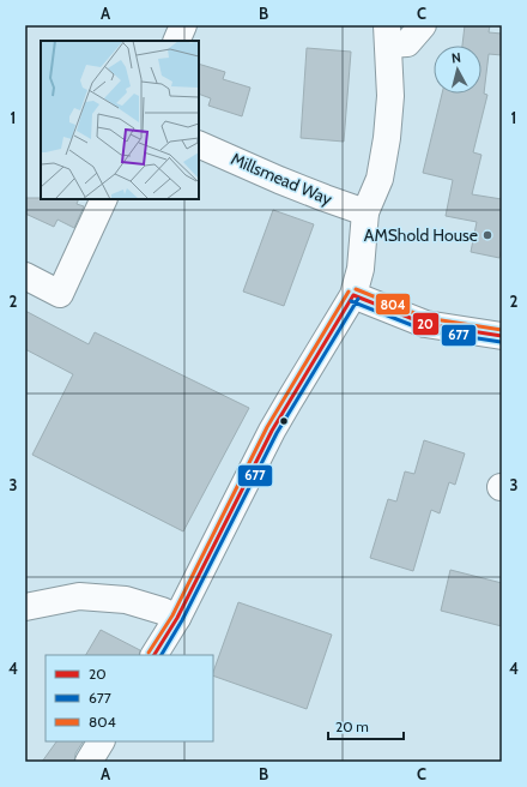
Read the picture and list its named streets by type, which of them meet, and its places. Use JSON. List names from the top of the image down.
{
  "streets": {
    "main road": ["Millsmead Way"]
  },
  "places": ["AMShold House"],
  "lines": ["transit line 804", "transit line 20", "transit line 677"],
  "legend": ["20", "677", "804"],
  "scale_bar": "20 m",
  "north": "top",
  "grid": {
    "columns": ["A", "B", "C"],
    "rows": [
      "1",
      "2",
      "3",
      "4"
    ]
  }
}
